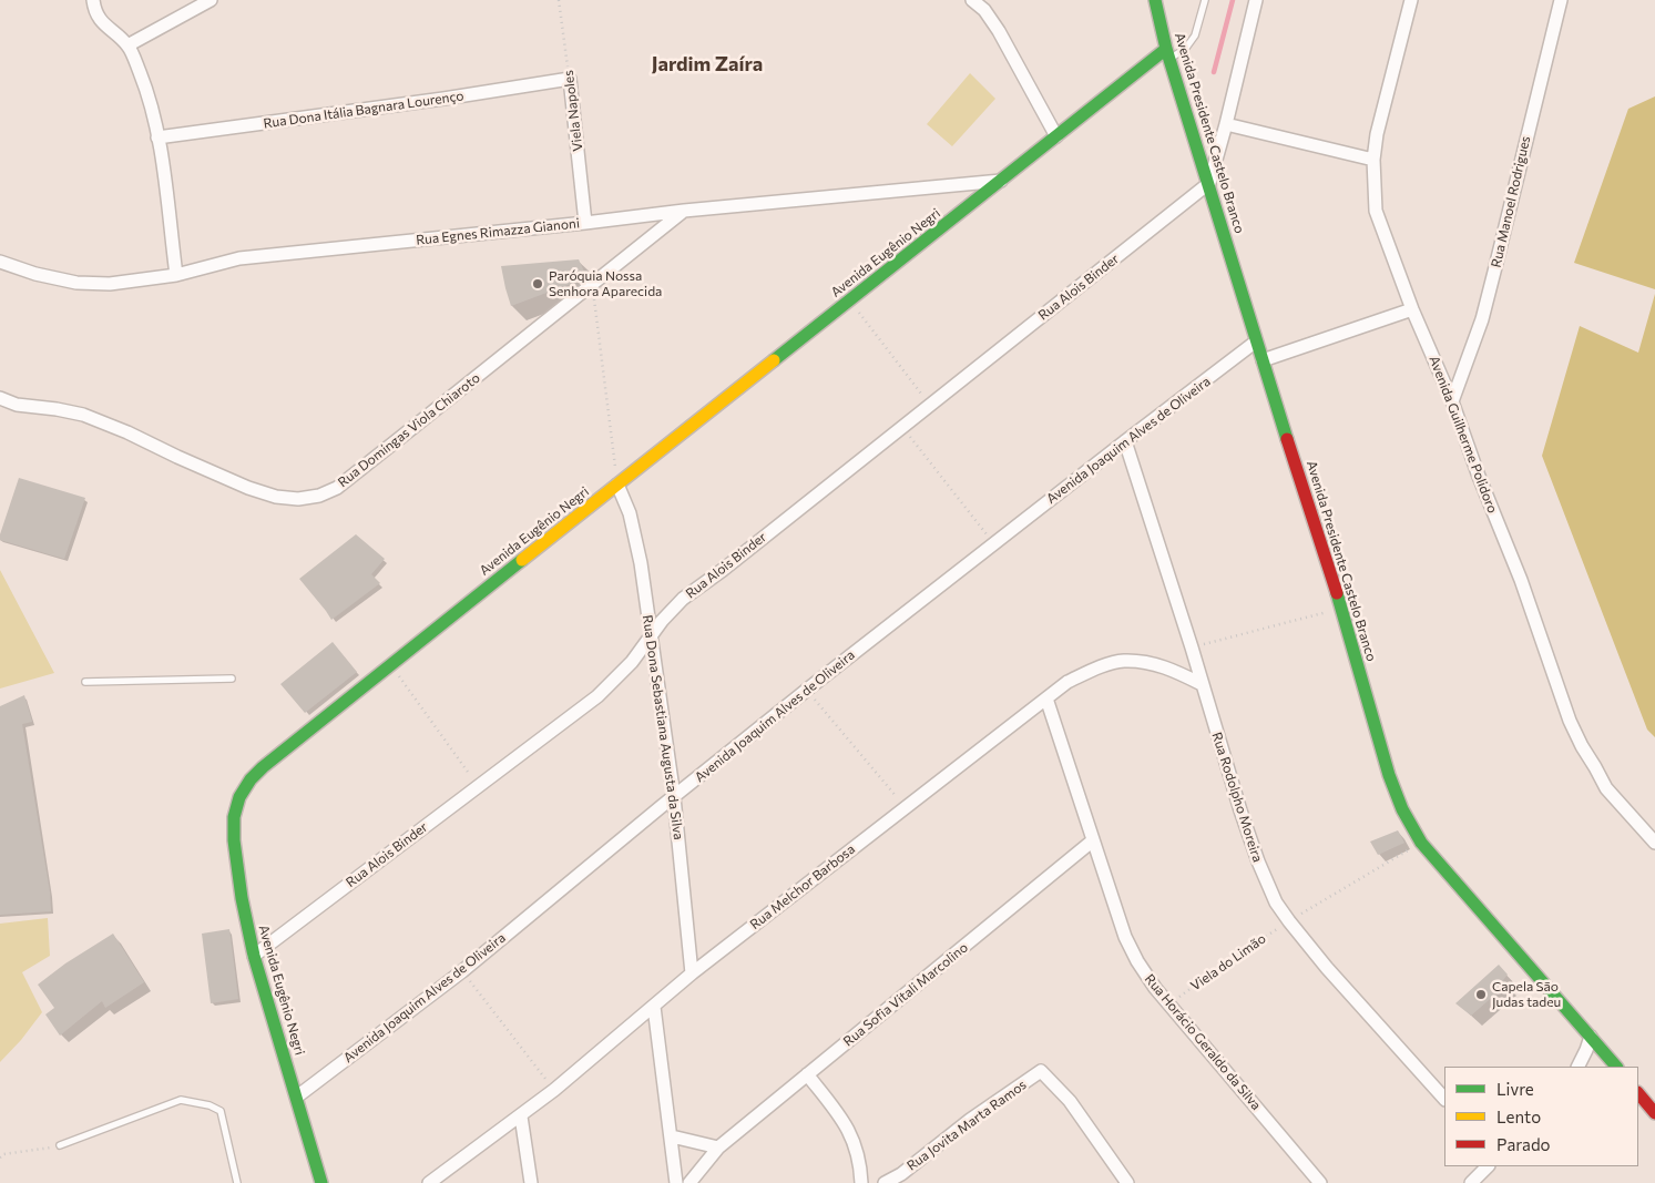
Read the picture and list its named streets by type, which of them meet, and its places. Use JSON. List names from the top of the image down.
{
  "streets": {
    "street": [
      "Rua Dona Itália Bagnara Lourenço",
      "Viela Napoles",
      "Avenida Presidente Castelo Branco",
      "Rua Manoel Rodrigues",
      "Rua Egnes Rimazza Gianoni",
      "Avenida Eugênio Negri",
      "Rua Alois Binder",
      "Rua Domingas Viola Chiaroto",
      "Avenida Guilherme Polidoro",
      "Avenida Joaquim Alves de Oliveira",
      "Rua Dona Sebastiana Augusta da Silva",
      "Rua Rodolpho Moreira",
      "Rua Melchor Barbosa",
      "Rua Sofia Vitali Marcolino",
      "Rua Horácio Geraldo da Silva",
      "Rua Jovita Marta Ramos"
    ],
    "path": ["Viela do Limão"]
  },
  "crossings": [
    ["Rua Dona Itália Bagnara Lourenço", "Viela Napoles"],
    ["Viela Napoles", "Rua Egnes Rimazza Gianoni"],
    ["Avenida Presidente Castelo Branco", "Avenida Eugênio Negri"],
    ["Avenida Presidente Castelo Branco", "Rua Alois Binder"],
    ["Avenida Presidente Castelo Branco", "Avenida Joaquim Alves de Oliveira"],
    ["Avenida Presidente Castelo Branco", "Viela do Limão"],
    ["Rua Manoel Rodrigues", "Avenida Guilherme Polidoro"],
    ["Rua Egnes Rimazza Gianoni", "Avenida Eugênio Negri"],
    ["Rua Egnes Rimazza Gianoni", "Rua Domingas Viola Chiaroto"],
    ["Avenida Eugênio Negri", "Rua Alois Binder"],
    ["Avenida Eugênio Negri", "Avenida Joaquim Alves de Oliveira"],
    ["Avenida Eugênio Negri", "Rua Dona Sebastiana Augusta da Silva"],
    ["Rua Alois Binder", "Rua Dona Sebastiana Augusta da Silva"],
    ["Avenida Joaquim Alves de Oliveira", "Rua Dona Sebastiana Augusta da Silva"],
    ["Avenida Joaquim Alves de Oliveira", "Rua Rodolpho Moreira"],
    ["Rua Dona Sebastiana Augusta da Silva", "Rua Melchor Barbosa"],
    ["Rua Rodolpho Moreira", "Rua Melchor Barbosa"],
    ["Rua Rodolpho Moreira", "Viela do Limão"],
    ["Rua Melchor Barbosa", "Rua Horácio Geraldo da Silva"],
    ["Viela do Limão", "Rua Horácio Geraldo da Silva"],
    ["Rua Sofia Vitali Marcolino", "Rua Horácio Geraldo da Silva"]
  ],
  "districts": ["Jardim Zaíra"],
  "places": ["Paróquia Nossa Senhora Aparecida", "Capela São Judas tadeu"],
  "legend": ["Livre", "Lento", "Parado"]
}
